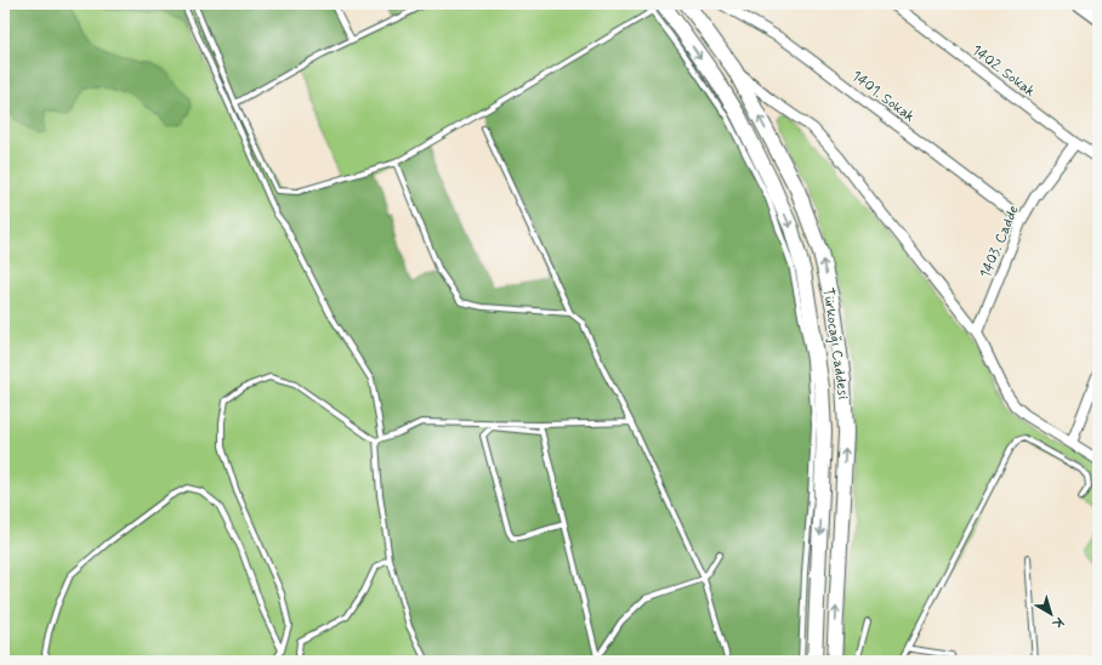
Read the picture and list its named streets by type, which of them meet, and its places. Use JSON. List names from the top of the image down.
{
  "streets": {
    "main road": ["Türkocağı Caddesi"],
    "street": ["1402. Sokak", "1401. Sokak", "1403. Cadde"]
  },
  "crossings": [
    ["1402. Sokak", "1403. Cadde"],
    ["1401. Sokak", "1403. Cadde"]
  ],
  "north": "bottom right"
}
